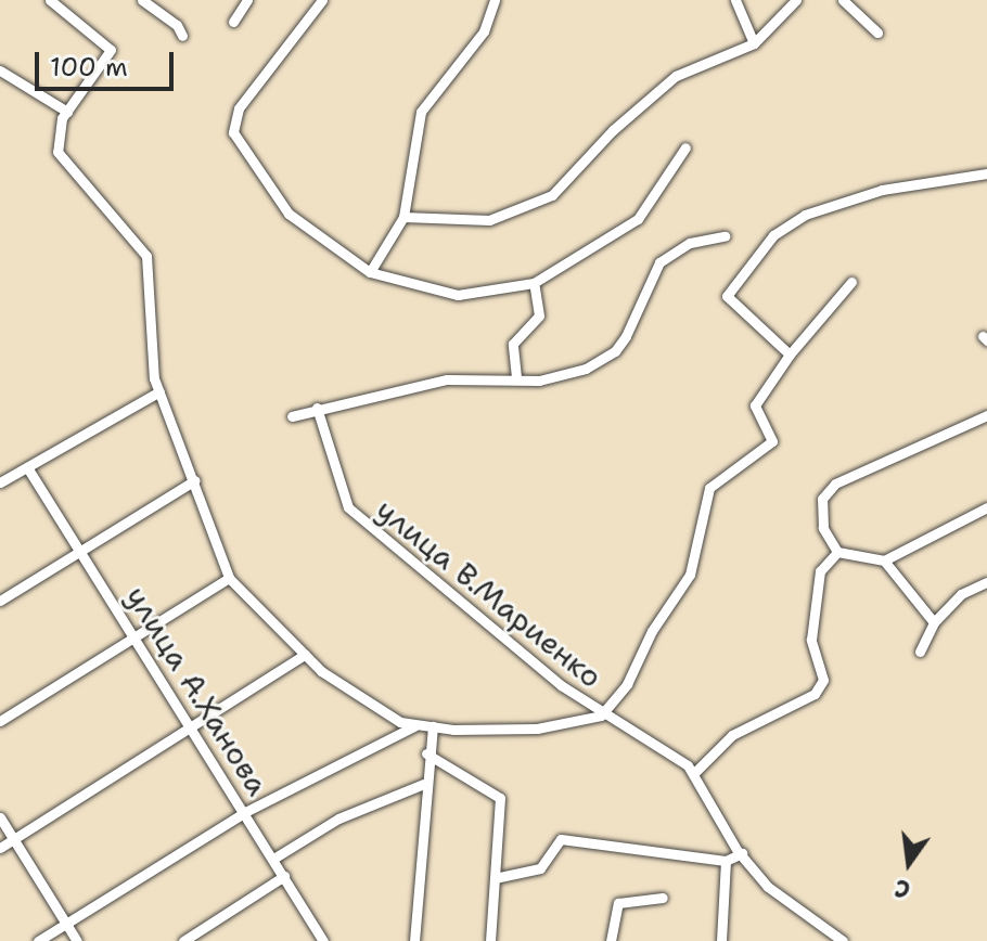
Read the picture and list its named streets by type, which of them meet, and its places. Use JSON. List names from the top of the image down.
{
  "streets": {
    "street": ["улица В.Мариенко", "улица А.Ханова"]
  },
  "scale_bar": "100 m",
  "north": "bottom"
}
